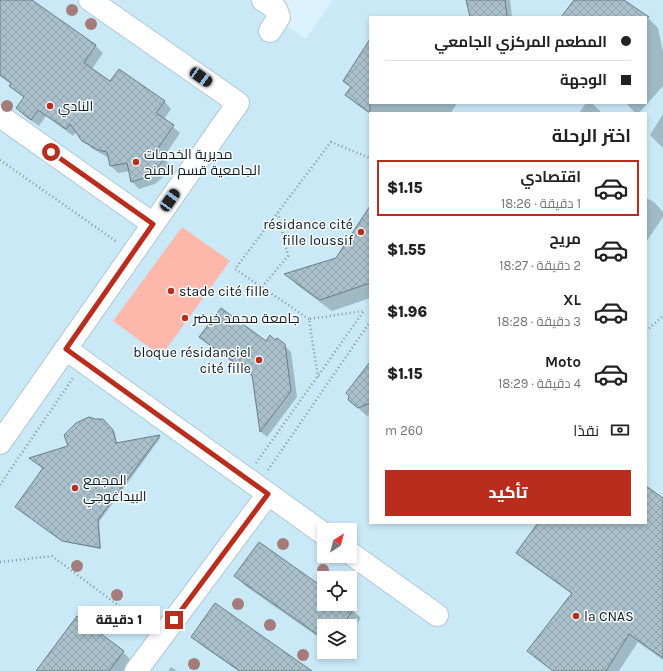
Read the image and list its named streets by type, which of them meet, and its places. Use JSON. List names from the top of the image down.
{
  "places": [
    "النادي",
    "مديرية الخدمات الجامعية قسم المنح",
    "résidance cité fille loussif",
    "stade cité fille",
    "جامعة محمد خيضر",
    "bloque résidanciel cité fille",
    "المجمع البيداغوجي",
    "la CNAS"
  ],
  "north": "top right",
  "page": {
    "banner": ["المطعم المركزي الجامعي", "الوجهة"],
    "heading": "اختر الرحلة",
    "list": [
      {
        "name": "اقتصادي",
        "note": "1 دقيقة · 18:26",
        "value": "$1.15"
      },
      {
        "name": "مريح",
        "note": "2 دقيقة · 18:27",
        "value": "$1.55"
      },
      {
        "name": "XL",
        "note": "3 دقيقة · 18:28",
        "value": "$1.96"
      },
      {
        "name": "Moto",
        "note": "4 دقيقة · 18:29",
        "value": "$1.15"
      }
    ],
    "pay": ["نقدًا", "260 m"],
    "buttons": "تأكيد",
    "bubble": "1 دقيقة"
  }
}
